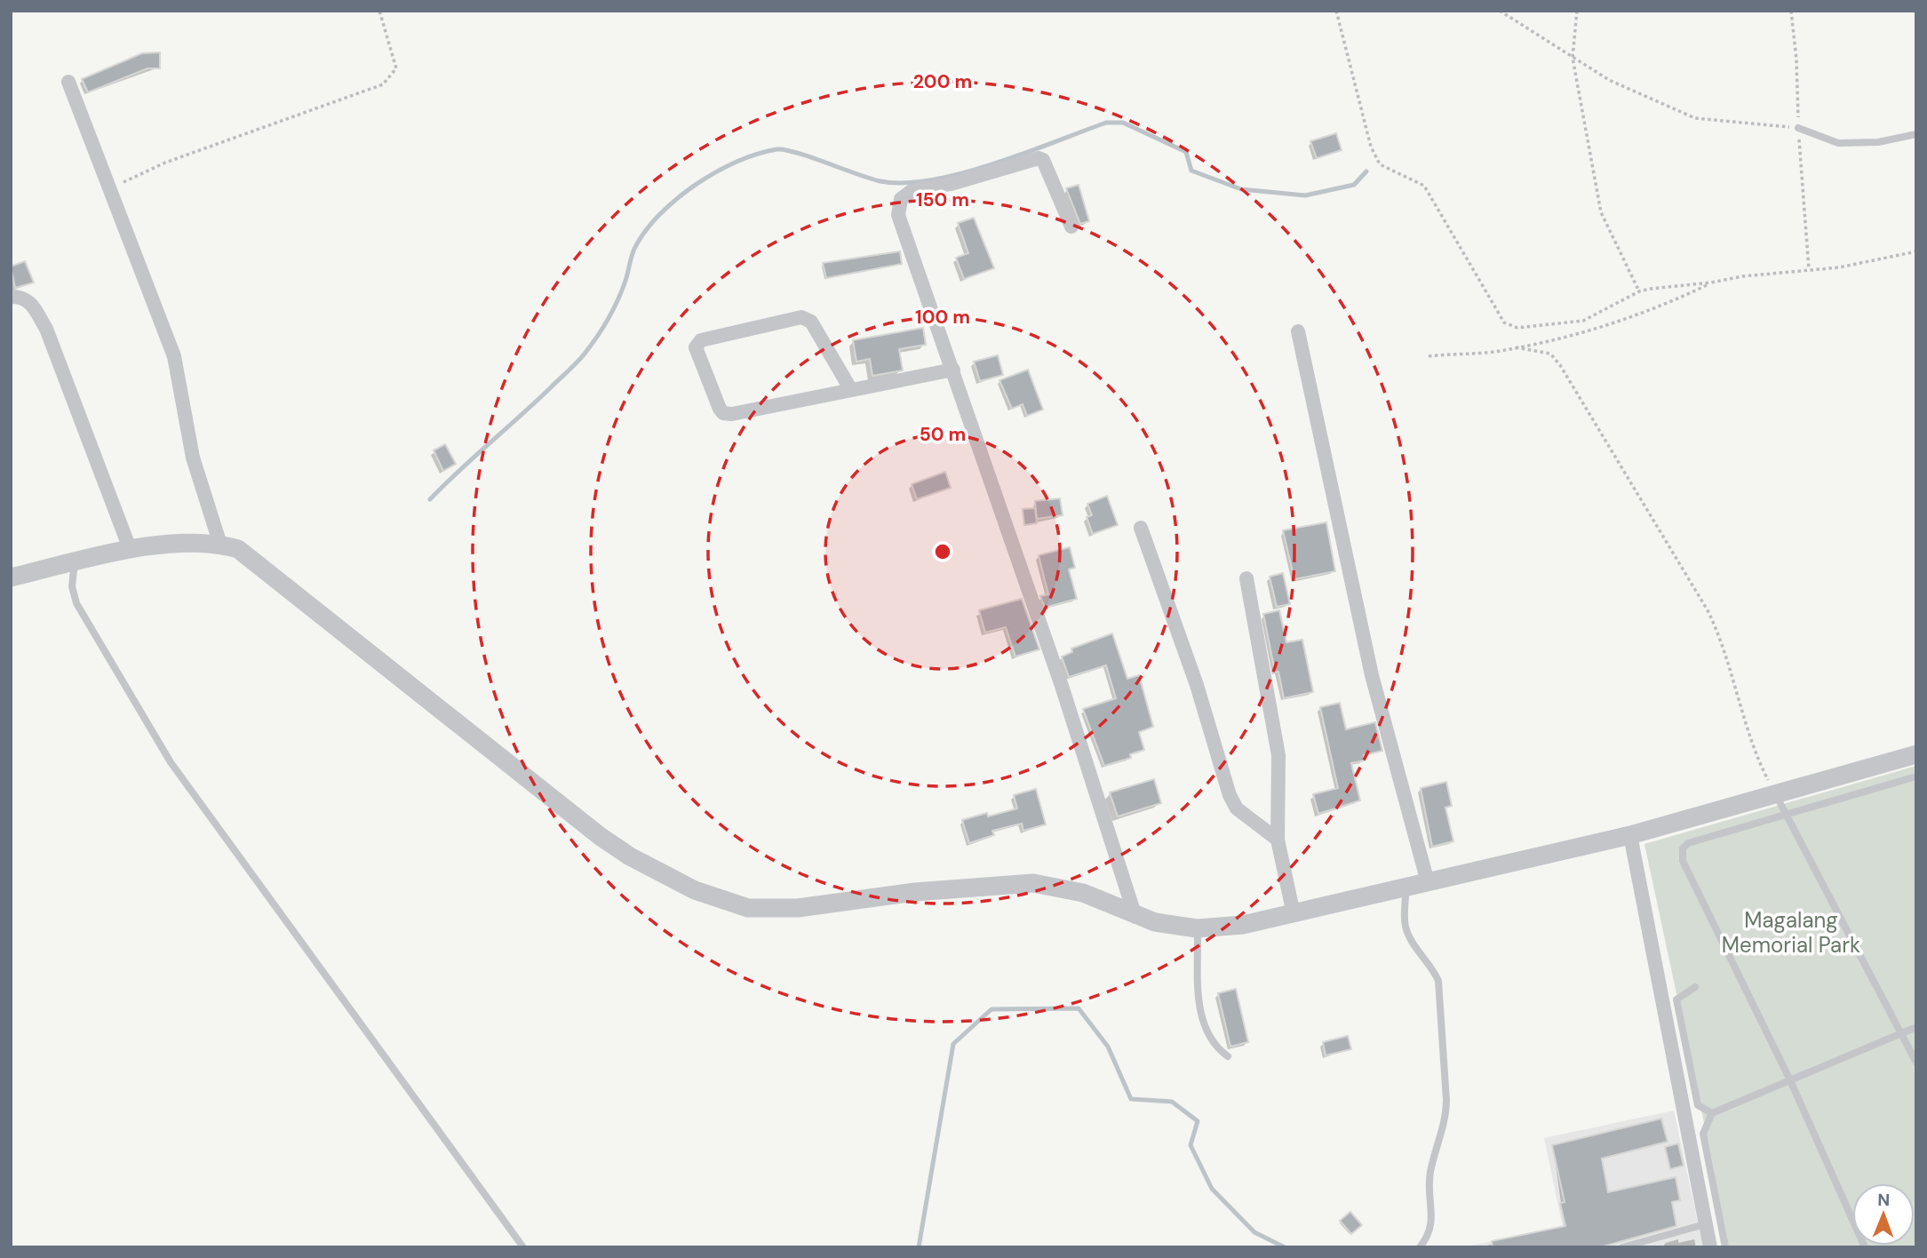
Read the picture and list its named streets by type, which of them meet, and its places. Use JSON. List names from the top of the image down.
{
  "parks": ["Magalang Memorial Park"],
  "north": "top",
  "rings": [
    "200 m",
    "150 m",
    "100 m",
    "50 m"
  ]
}
